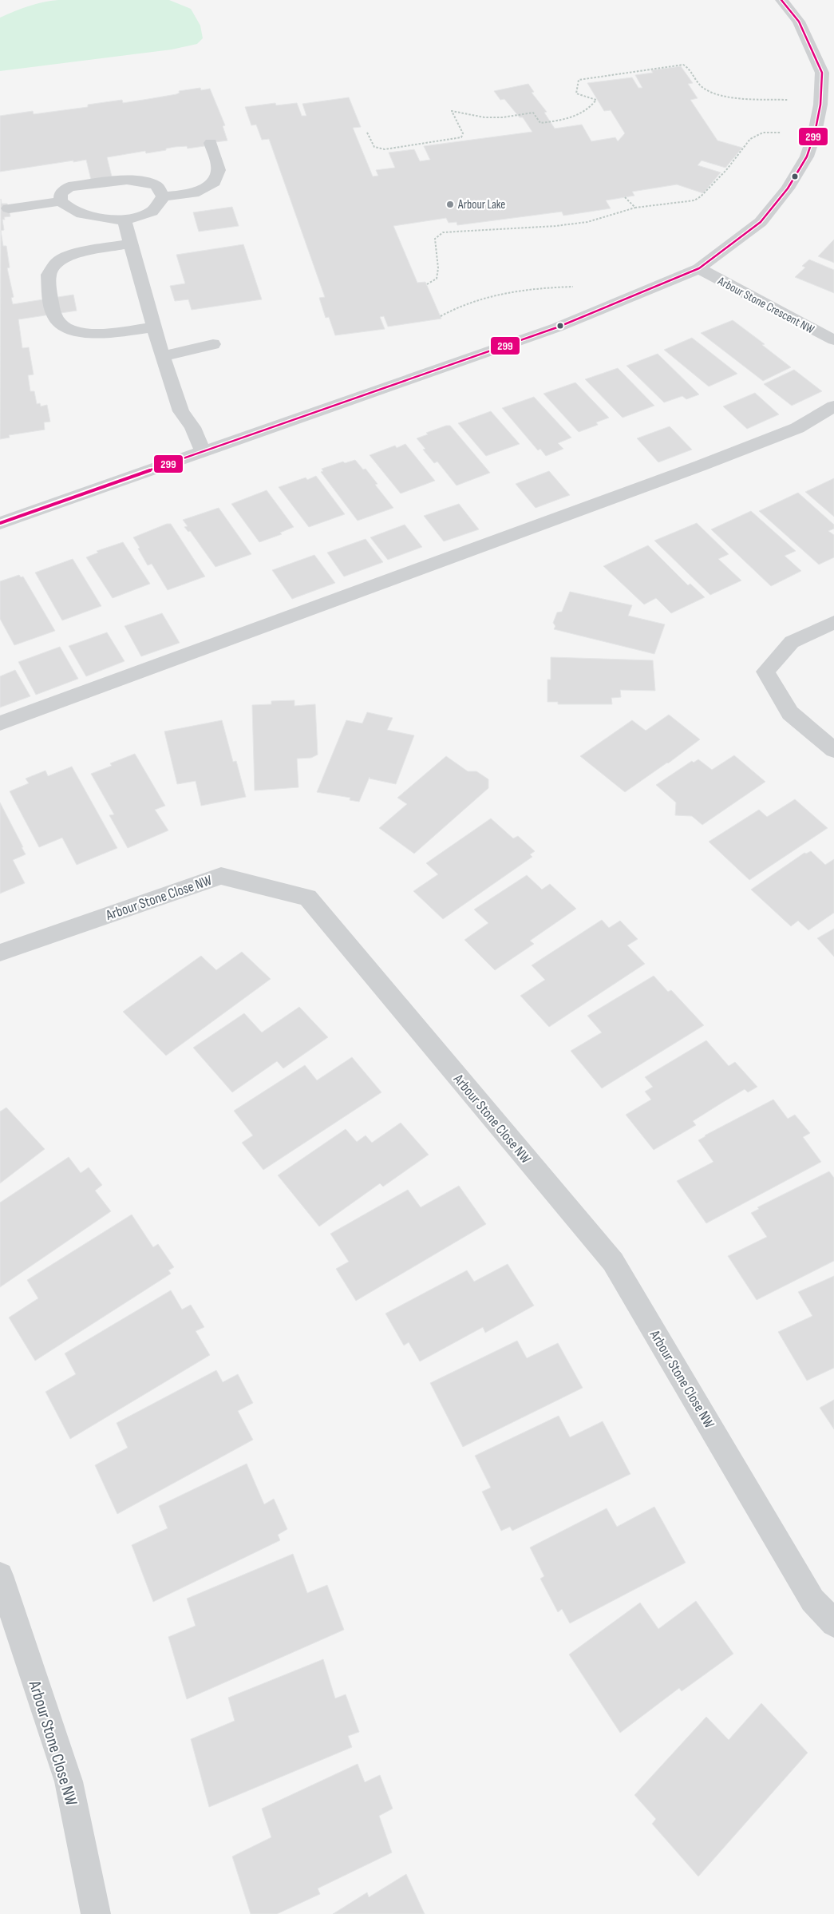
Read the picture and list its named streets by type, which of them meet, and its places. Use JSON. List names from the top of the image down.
{
  "streets": {
    "street": ["Arbour Stone Crescent NW", "Arbour Stone Close NW"]
  },
  "places": ["Arbour Lake"],
  "lines": ["transit line 299"]
}
